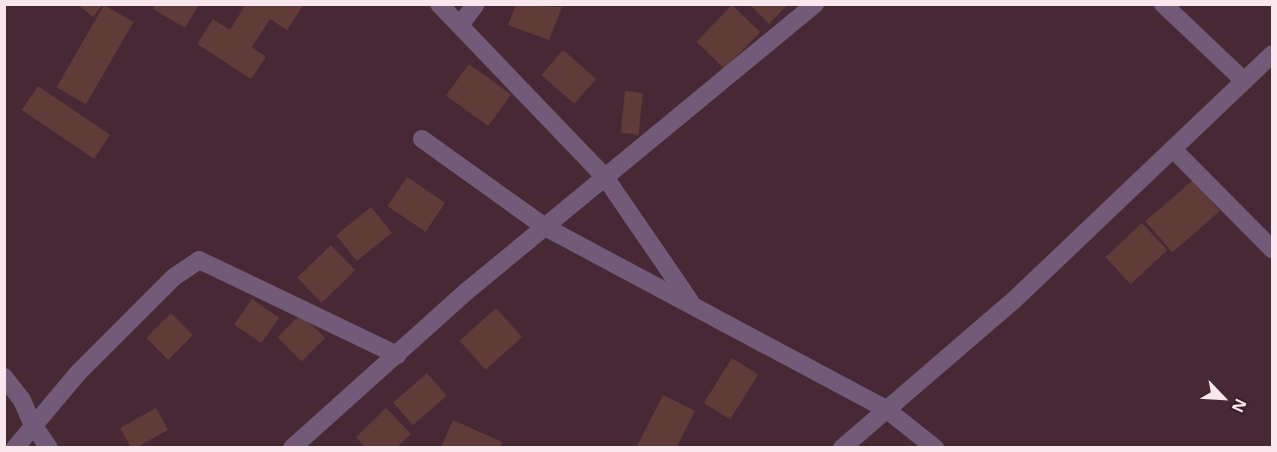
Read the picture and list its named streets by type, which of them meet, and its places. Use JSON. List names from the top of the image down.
{
  "north": "bottom right"
}
